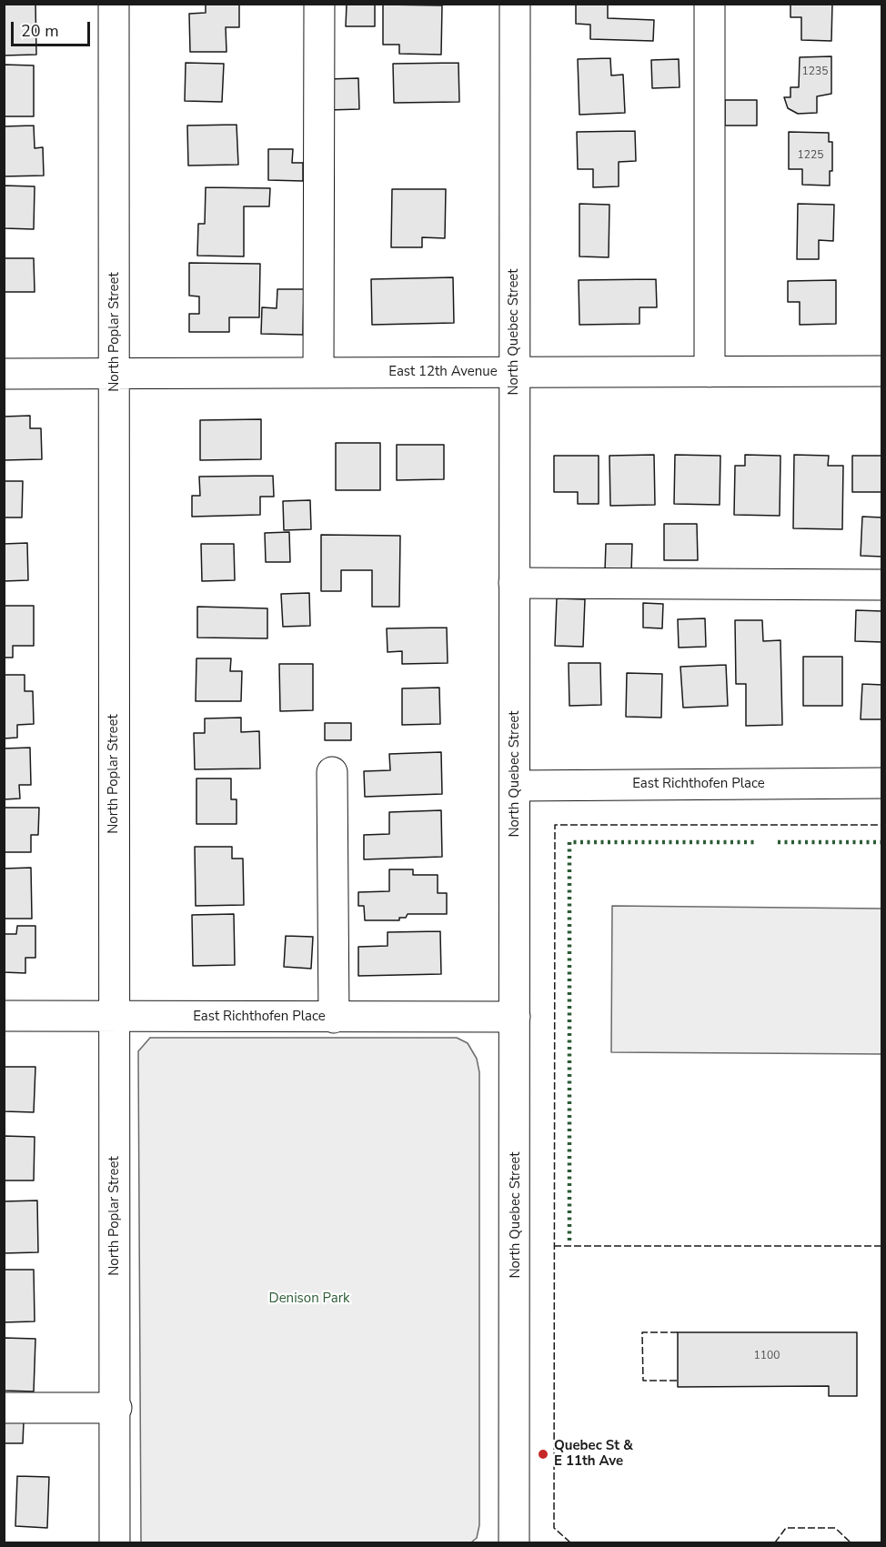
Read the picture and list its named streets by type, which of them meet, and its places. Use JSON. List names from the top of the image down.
{
  "streets": {
    "street": [
      "North Poplar Street",
      "North Quebec Street",
      "East 12th Avenue",
      "East Richthofen Place"
    ]
  },
  "crossings": [
    ["North Poplar Street", "East 12th Avenue"],
    ["North Poplar Street", "East Richthofen Place"],
    ["North Quebec Street", "East 12th Avenue"],
    ["North Quebec Street", "East Richthofen Place"]
  ],
  "parks": ["Denison Park"],
  "places": ["Quebec St & E 11th Ave"],
  "house_numbers": ["1235", "1225", "1100"],
  "scale_bar": "20 m"
}
